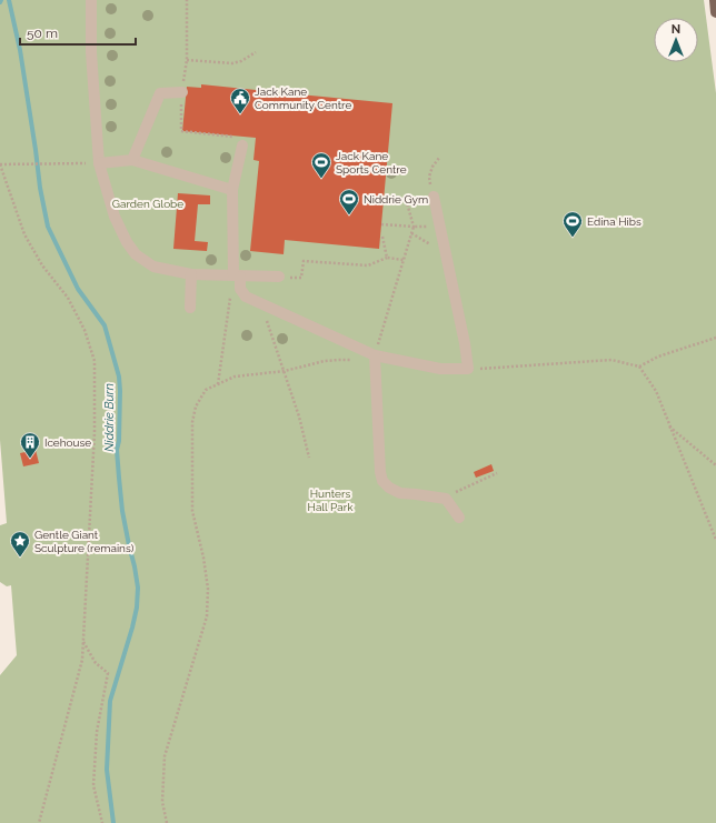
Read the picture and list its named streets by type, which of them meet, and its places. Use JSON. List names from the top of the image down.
{
  "water": ["Niddrie Burn"],
  "parks": ["Garden Globe", "Hunters Hall Park"],
  "places": {
    "public building": ["Jack Kane Community Centre"],
    "sports": ["Jack Kane Sports Centre", "Niddrie Gym", "Edina Hibs"],
    "building": ["Icehouse"],
    "place": ["Gentle Giant Sculpture (remains)"]
  },
  "scale_bar": "50 m",
  "north": "top"
}
